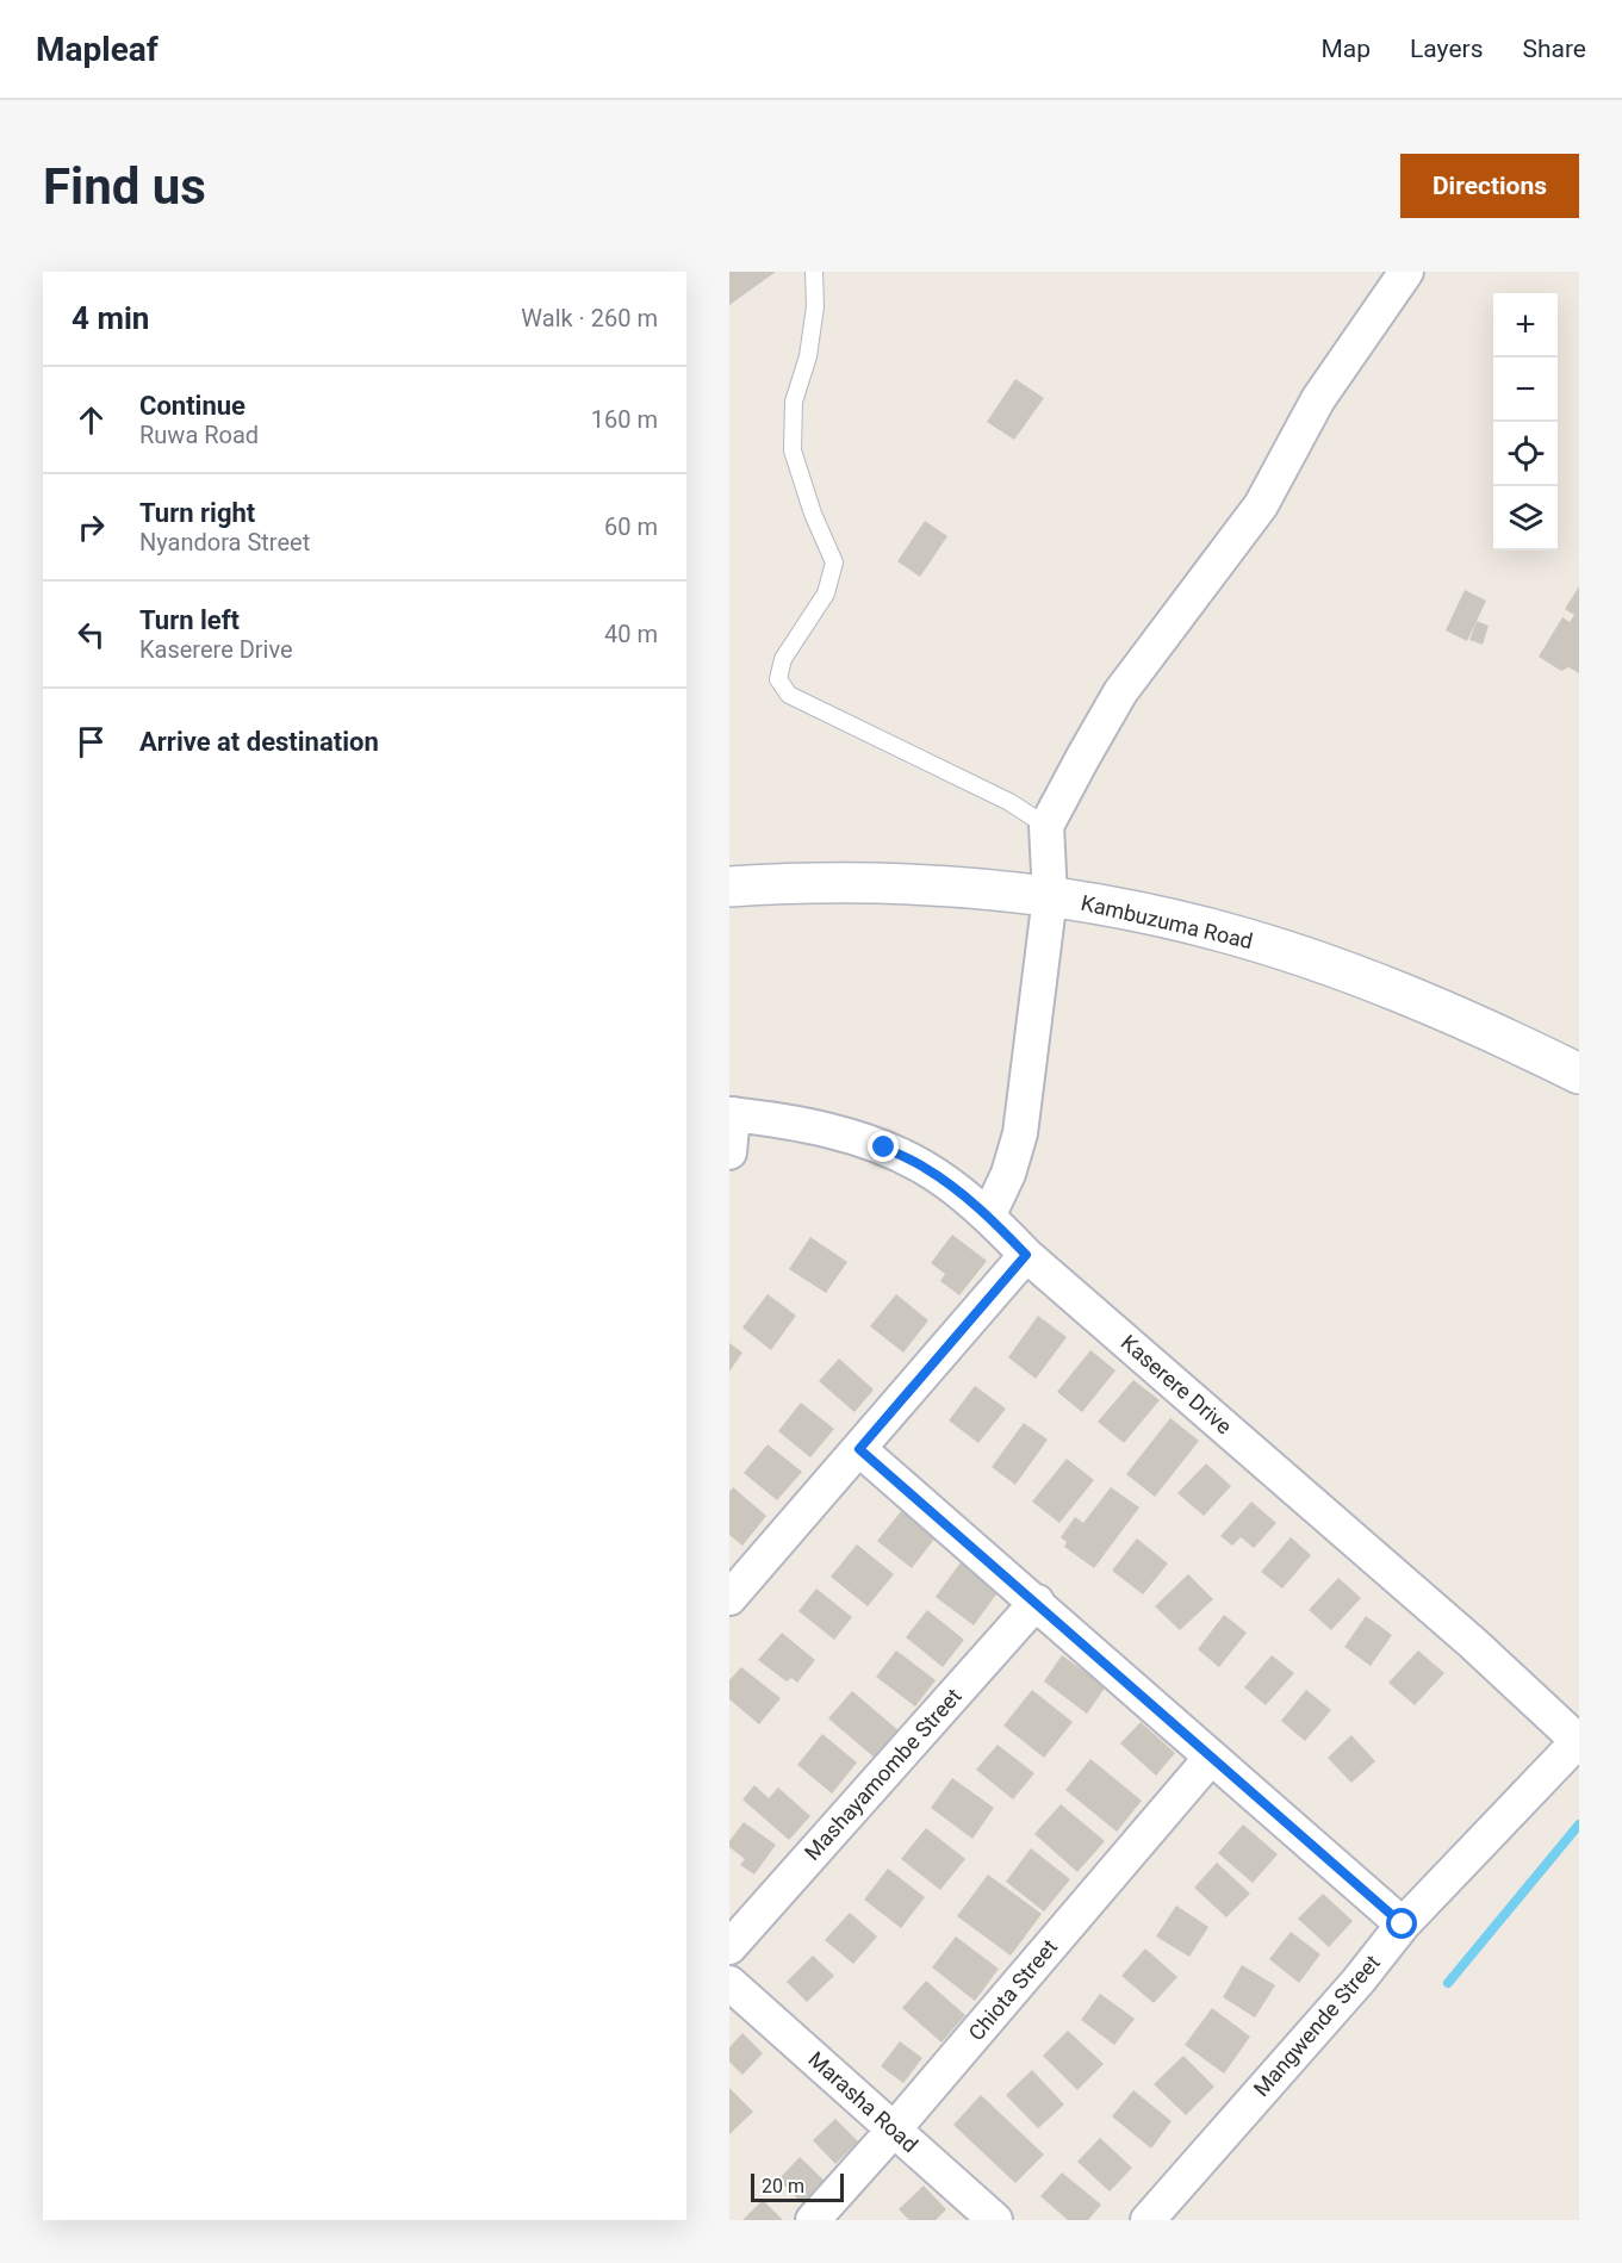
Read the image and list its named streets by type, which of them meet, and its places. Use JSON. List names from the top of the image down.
{
  "streets": {
    "main road": ["Kambuzuma Road"],
    "street": [
      "Kaserere Drive",
      "Mashayamombe Street",
      "Chiota Street",
      "Mangwende Street",
      "Marasha Road"
    ]
  },
  "crossings": [
    ["Kaserere Drive", "Mangwende Street"],
    ["Chiota Street", "Marasha Road"]
  ],
  "scale_bar": "20 m",
  "page": {
    "header": "Mapleaf",
    "nav": ["Map", "Layers", "Share"],
    "buttons": "Directions",
    "title": "Find us",
    "heading": ["4 min", "Walk · 260 m"],
    "map_buttons": ["+", "−"],
    "list": [
      ["Continue", "Ruwa Road", "160 m"],
      ["Turn right", "Nyandora Street", "60 m"],
      ["Turn left", "Kaserere Drive", "40 m"],
      "Arrive at destination"
    ],
    "scale": "20 m"
  }
}
